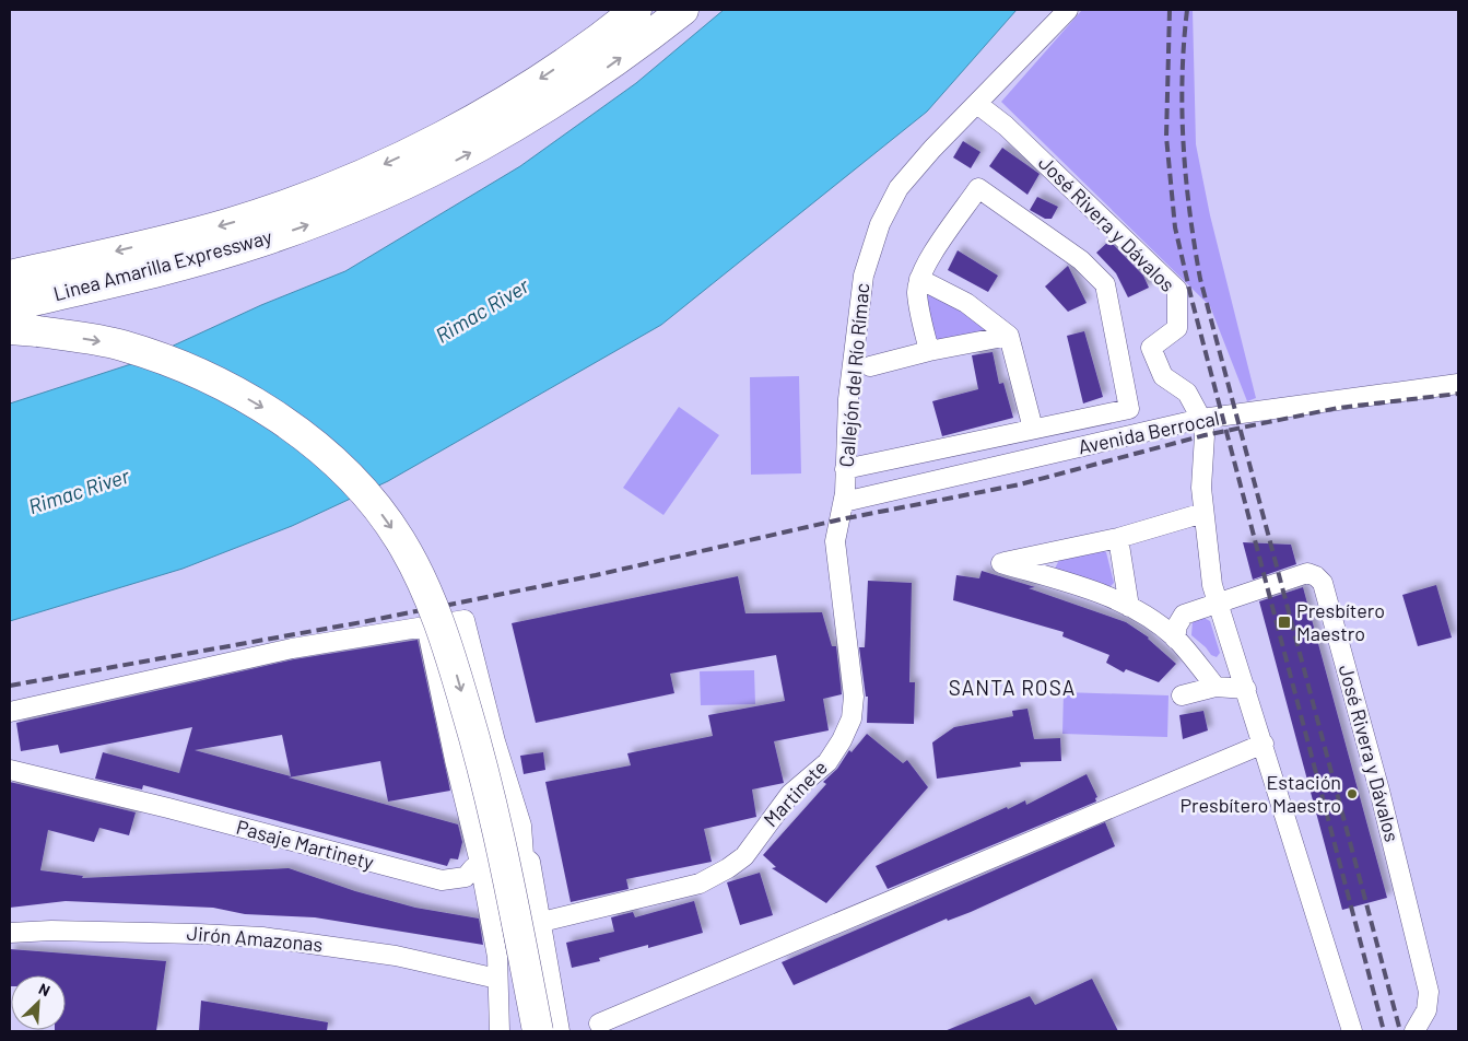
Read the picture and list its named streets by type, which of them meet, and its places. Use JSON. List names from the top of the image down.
{
  "streets": {
    "highway": ["Linea Amarilla Expressway"],
    "street": [
      "José Rivera y Dávalos",
      "Callejón del Río Rímac",
      "Avenida Berrocal",
      "Martinete",
      "Pasaje Martinety",
      "Jirón Amazonas"
    ]
  },
  "crossings": [
    ["José Rivera y Dávalos", "Callejón del Río Rímac"],
    ["José Rivera y Dávalos", "Avenida Berrocal"],
    ["Callejón del Río Rímac", "Avenida Berrocal"],
    ["Callejón del Río Rímac", "Martinete"],
    ["Avenida Berrocal", "Martinete"]
  ],
  "districts": ["SANTA ROSA"],
  "water": ["Rimac River"],
  "places": {
    "transit": ["Presbítero Maestro"],
    "other": ["Estación Presbítero Maestro"]
  },
  "north": "top right"
}
